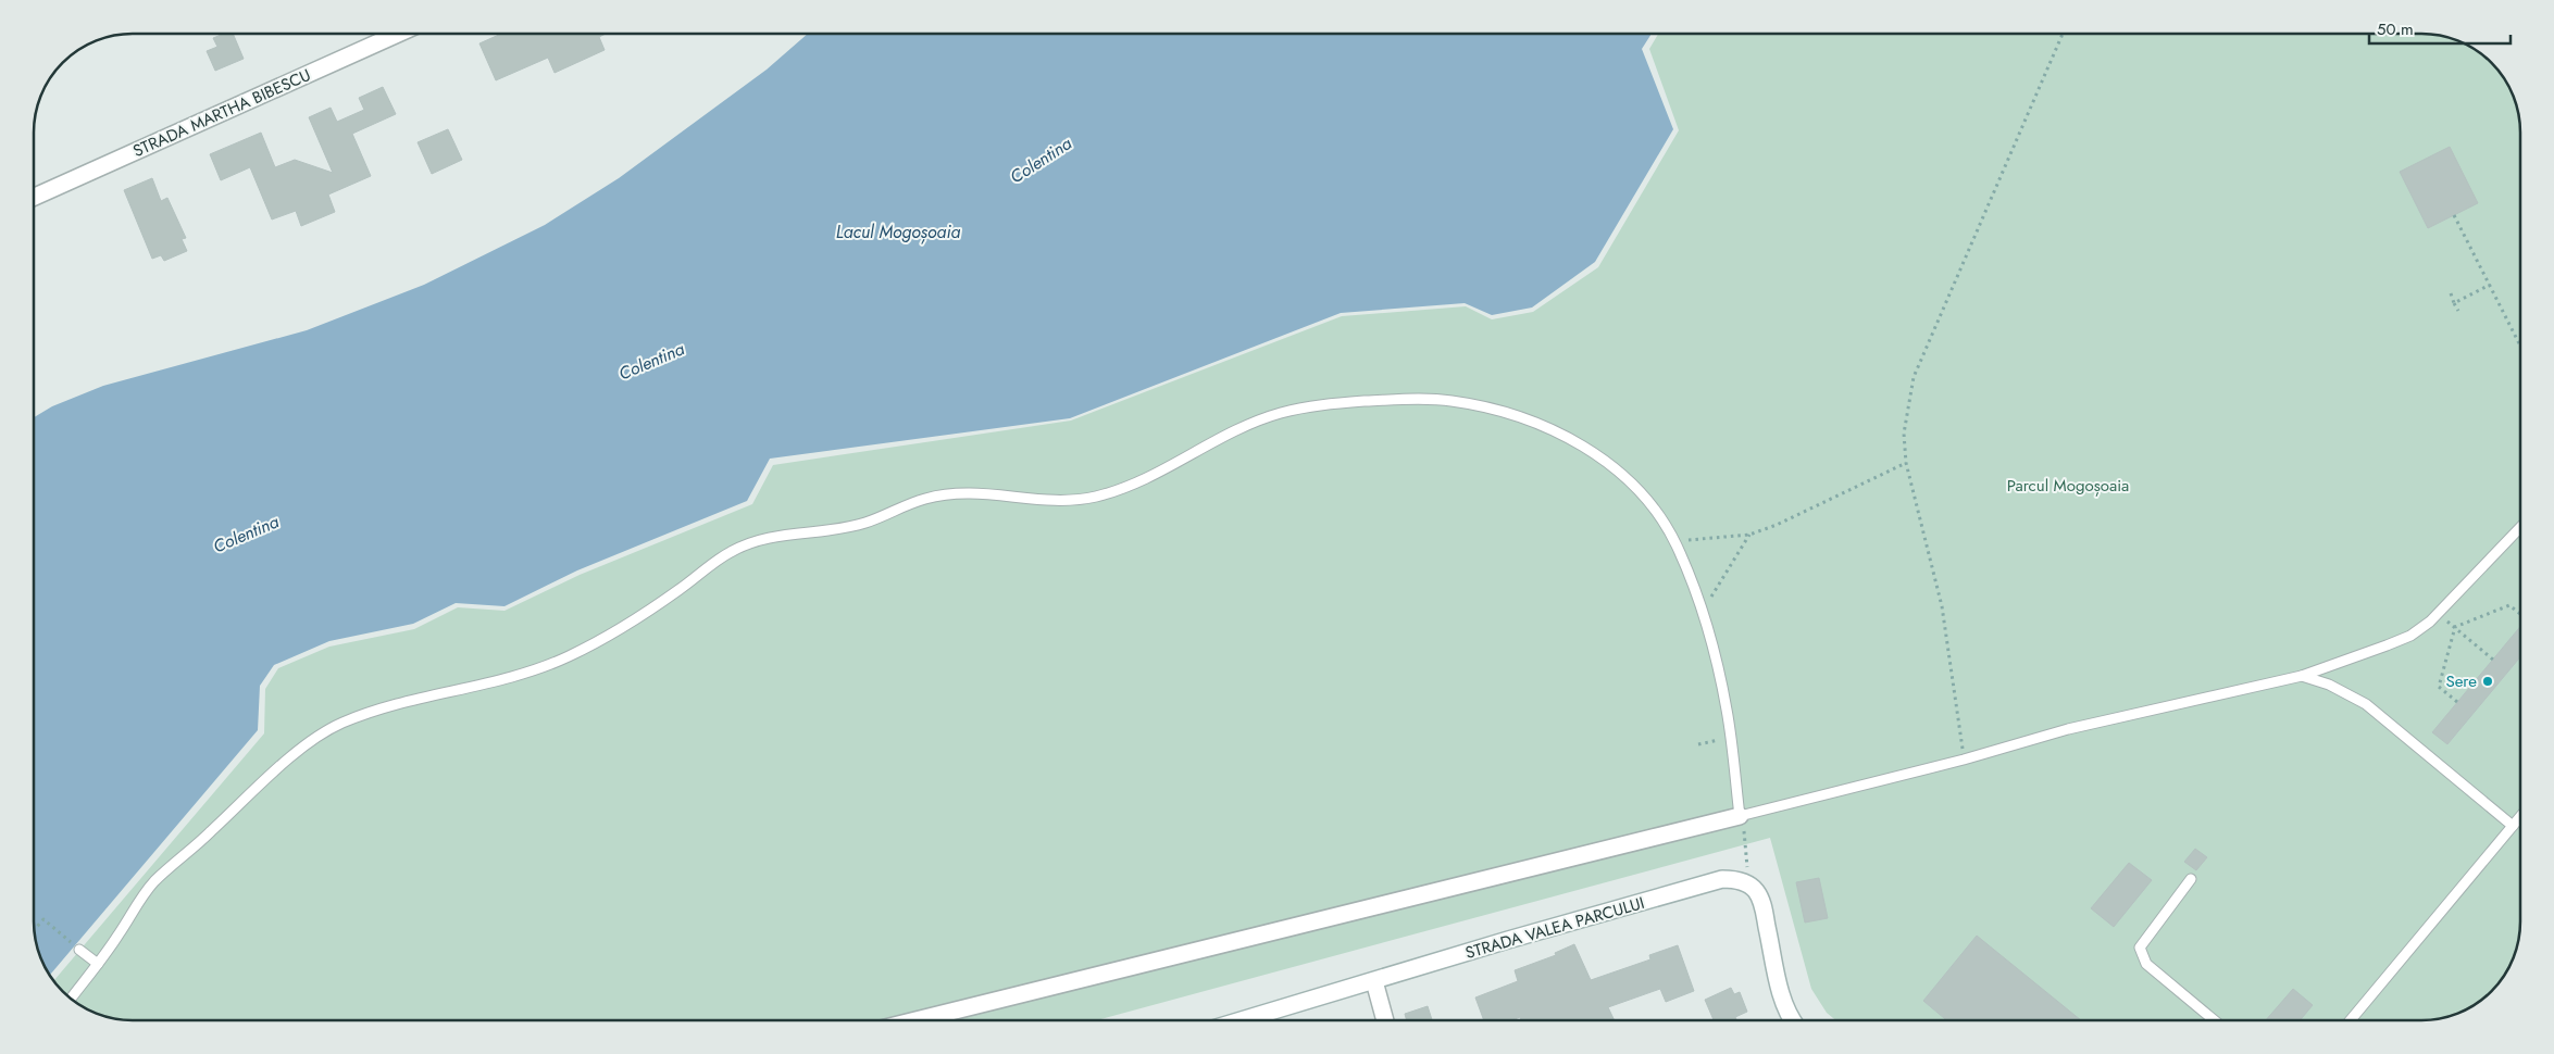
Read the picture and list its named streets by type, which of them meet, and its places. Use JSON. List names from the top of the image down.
{
  "streets": {
    "street": ["STRADA MARTHA BIBESCU", "STRADA VALEA PARCULUI"]
  },
  "water": ["Colentina", "Lacul Mogoșoaia"],
  "parks": ["Parcul Mogoșoaia"],
  "places": ["Sere"],
  "scale_bar": "50 m"
}
